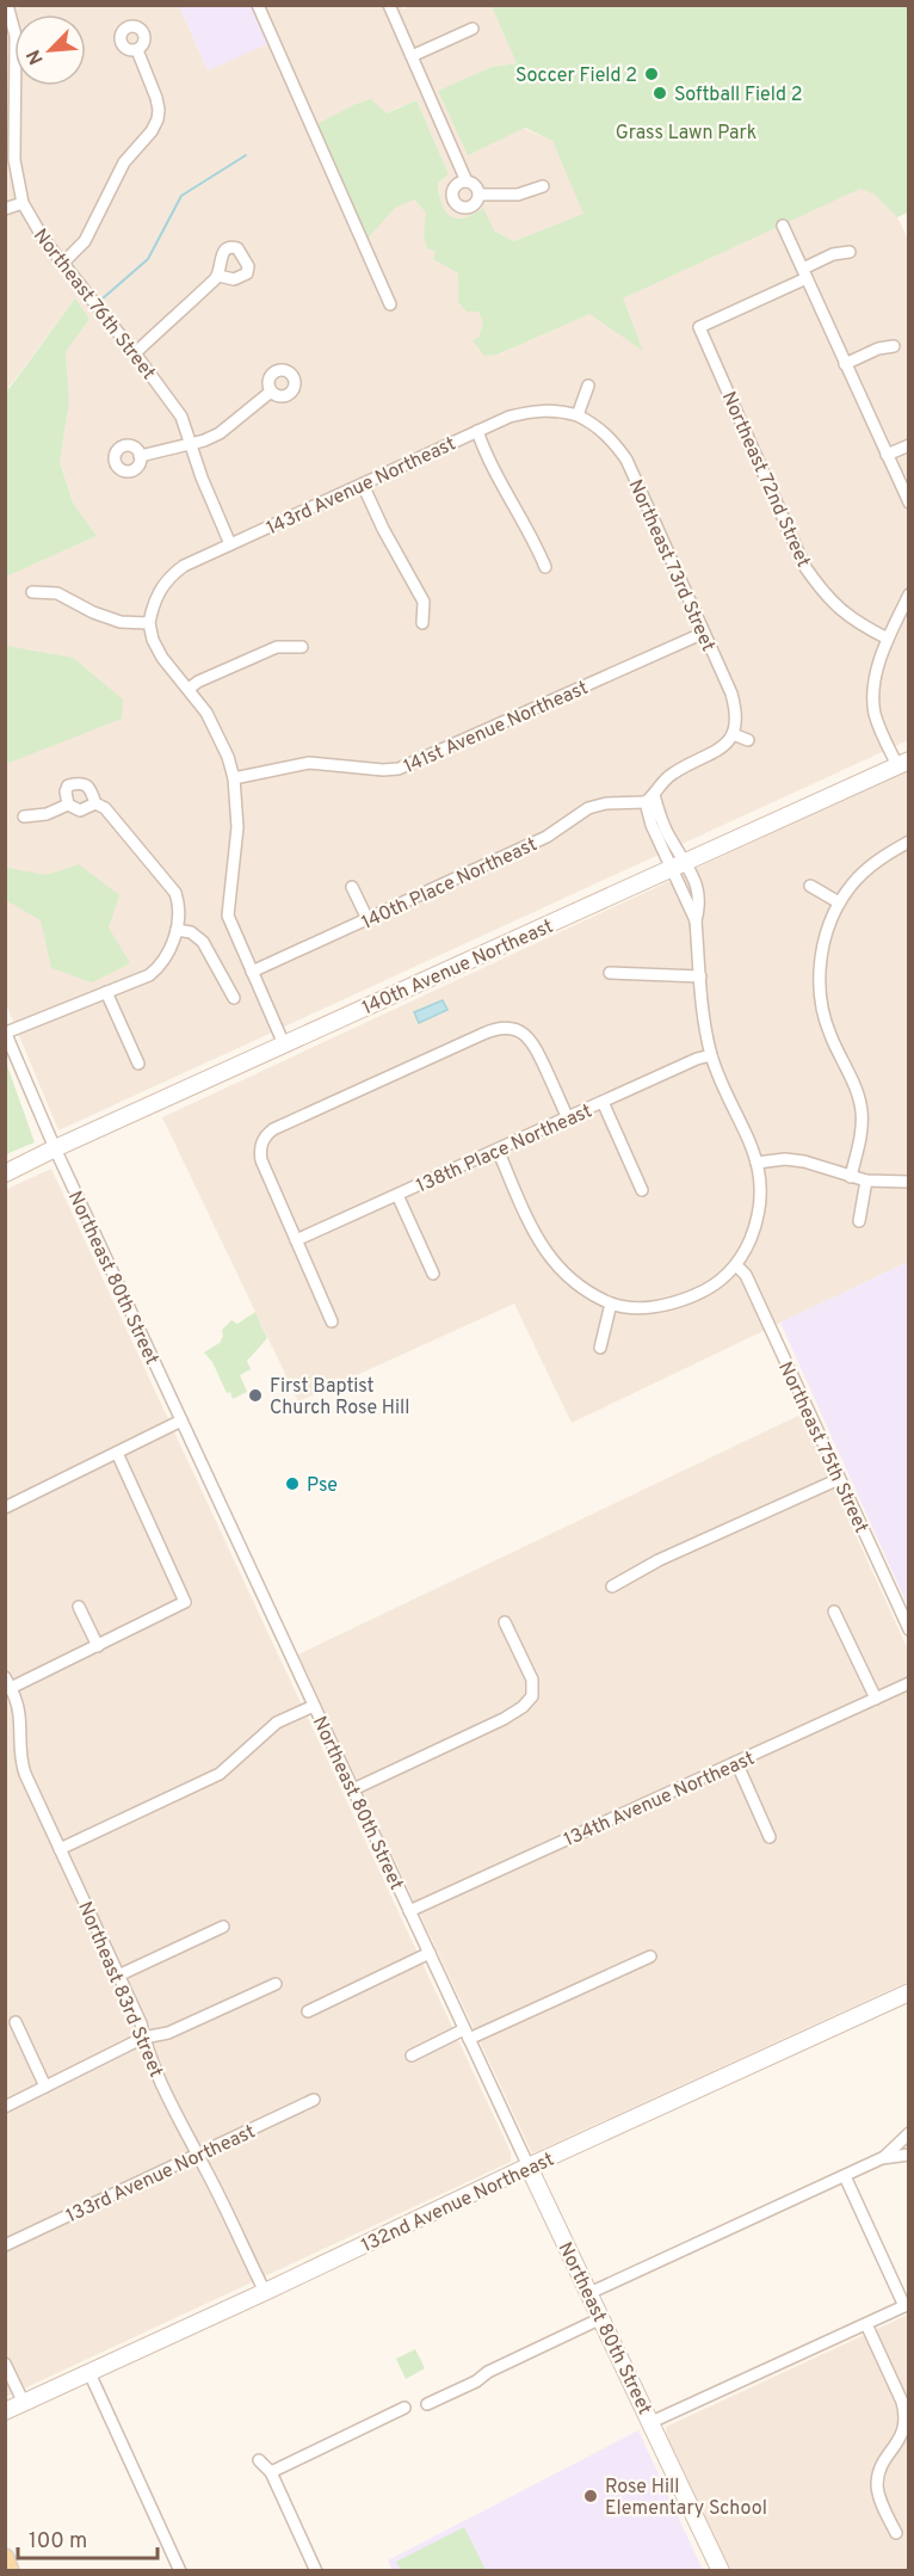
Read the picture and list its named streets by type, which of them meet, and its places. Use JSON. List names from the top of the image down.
{
  "streets": {
    "main road": ["140th Avenue Northeast", "Northeast 80th Street", "132nd Avenue Northeast"],
    "street": [
      "Northeast 76th Street",
      "Northeast 72nd Street",
      "143rd Avenue Northeast",
      "Northeast 73rd Street",
      "141st Avenue Northeast",
      "140th Place Northeast",
      "138th Place Northeast",
      "Northeast 75th Street",
      "134th Avenue Northeast",
      "Northeast 83rd Street",
      "133rd Avenue Northeast"
    ]
  },
  "crossings": [
    ["Northeast 76th Street", "143rd Avenue Northeast"],
    ["143rd Avenue Northeast", "Northeast 73rd Street"],
    ["Northeast 73rd Street", "141st Avenue Northeast"],
    ["140th Avenue Northeast", "Northeast 80th Street"],
    ["138th Place Northeast", "Northeast 75th Street"],
    ["Northeast 80th Street", "134th Avenue Northeast"],
    ["Northeast 80th Street", "132nd Avenue Northeast"],
    ["Northeast 83rd Street", "133rd Avenue Northeast"],
    ["Northeast 83rd Street", "132nd Avenue Northeast"]
  ],
  "parks": ["Grass Lawn Park"],
  "places": [
    "Soccer Field 2",
    "Softball Field 2",
    "First Baptist Church Rose Hill",
    "Pse",
    "Rose Hill Elementary School"
  ],
  "scale_bar": "100 m",
  "north": "bottom left"
}
